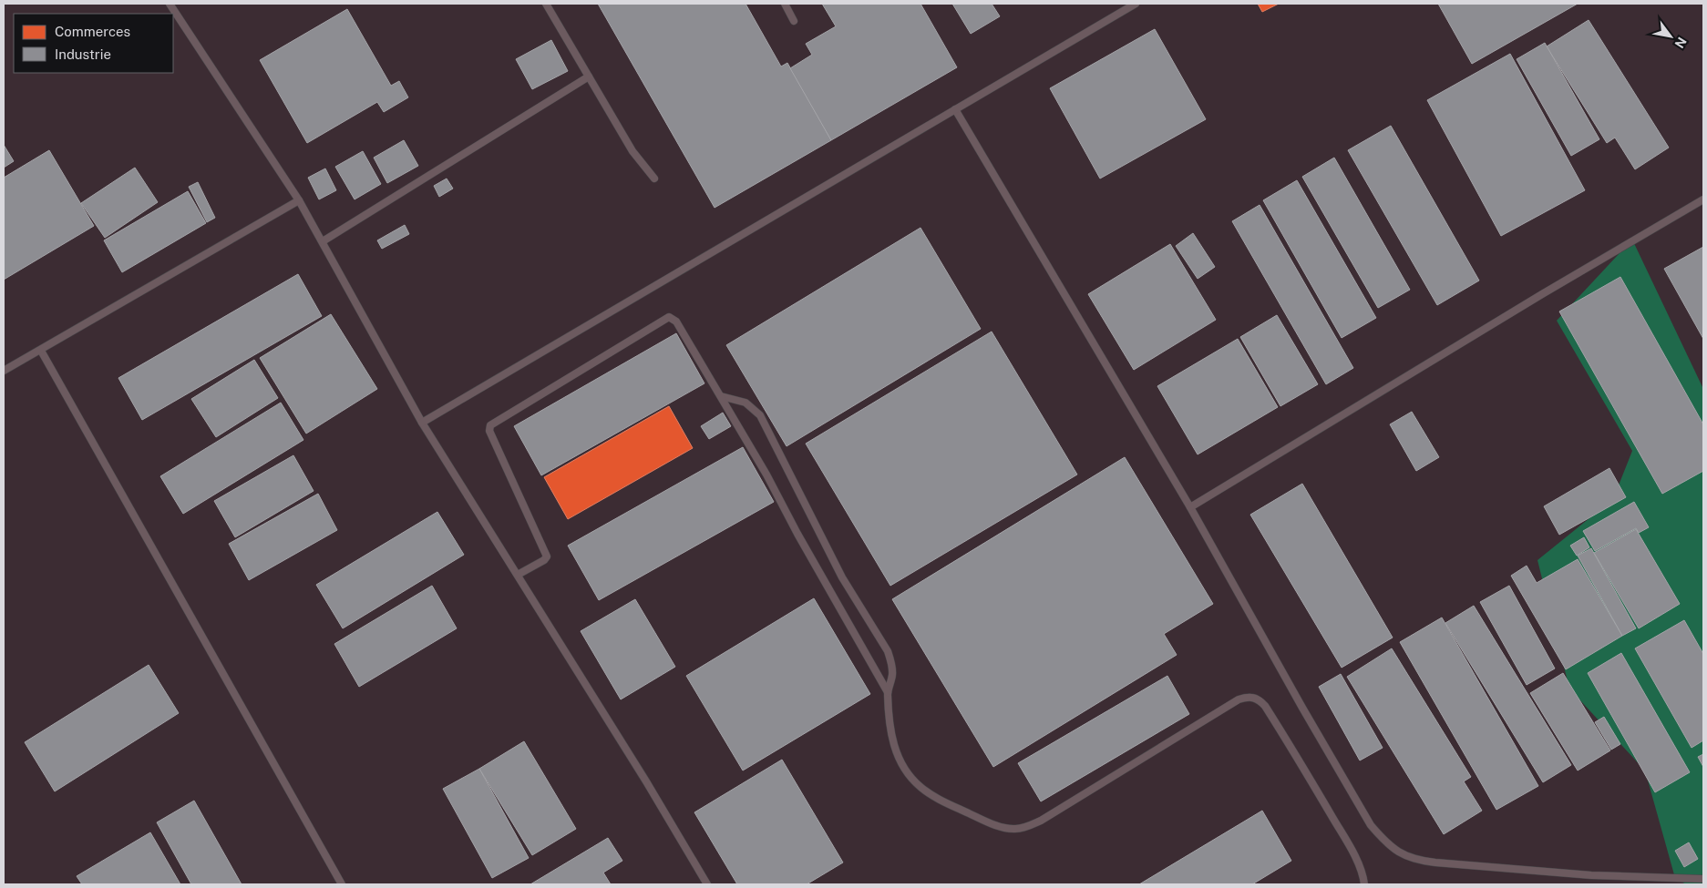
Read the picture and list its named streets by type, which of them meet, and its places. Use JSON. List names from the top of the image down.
{
  "legend": ["Commerces", "Industrie"],
  "north": "bottom right"
}
